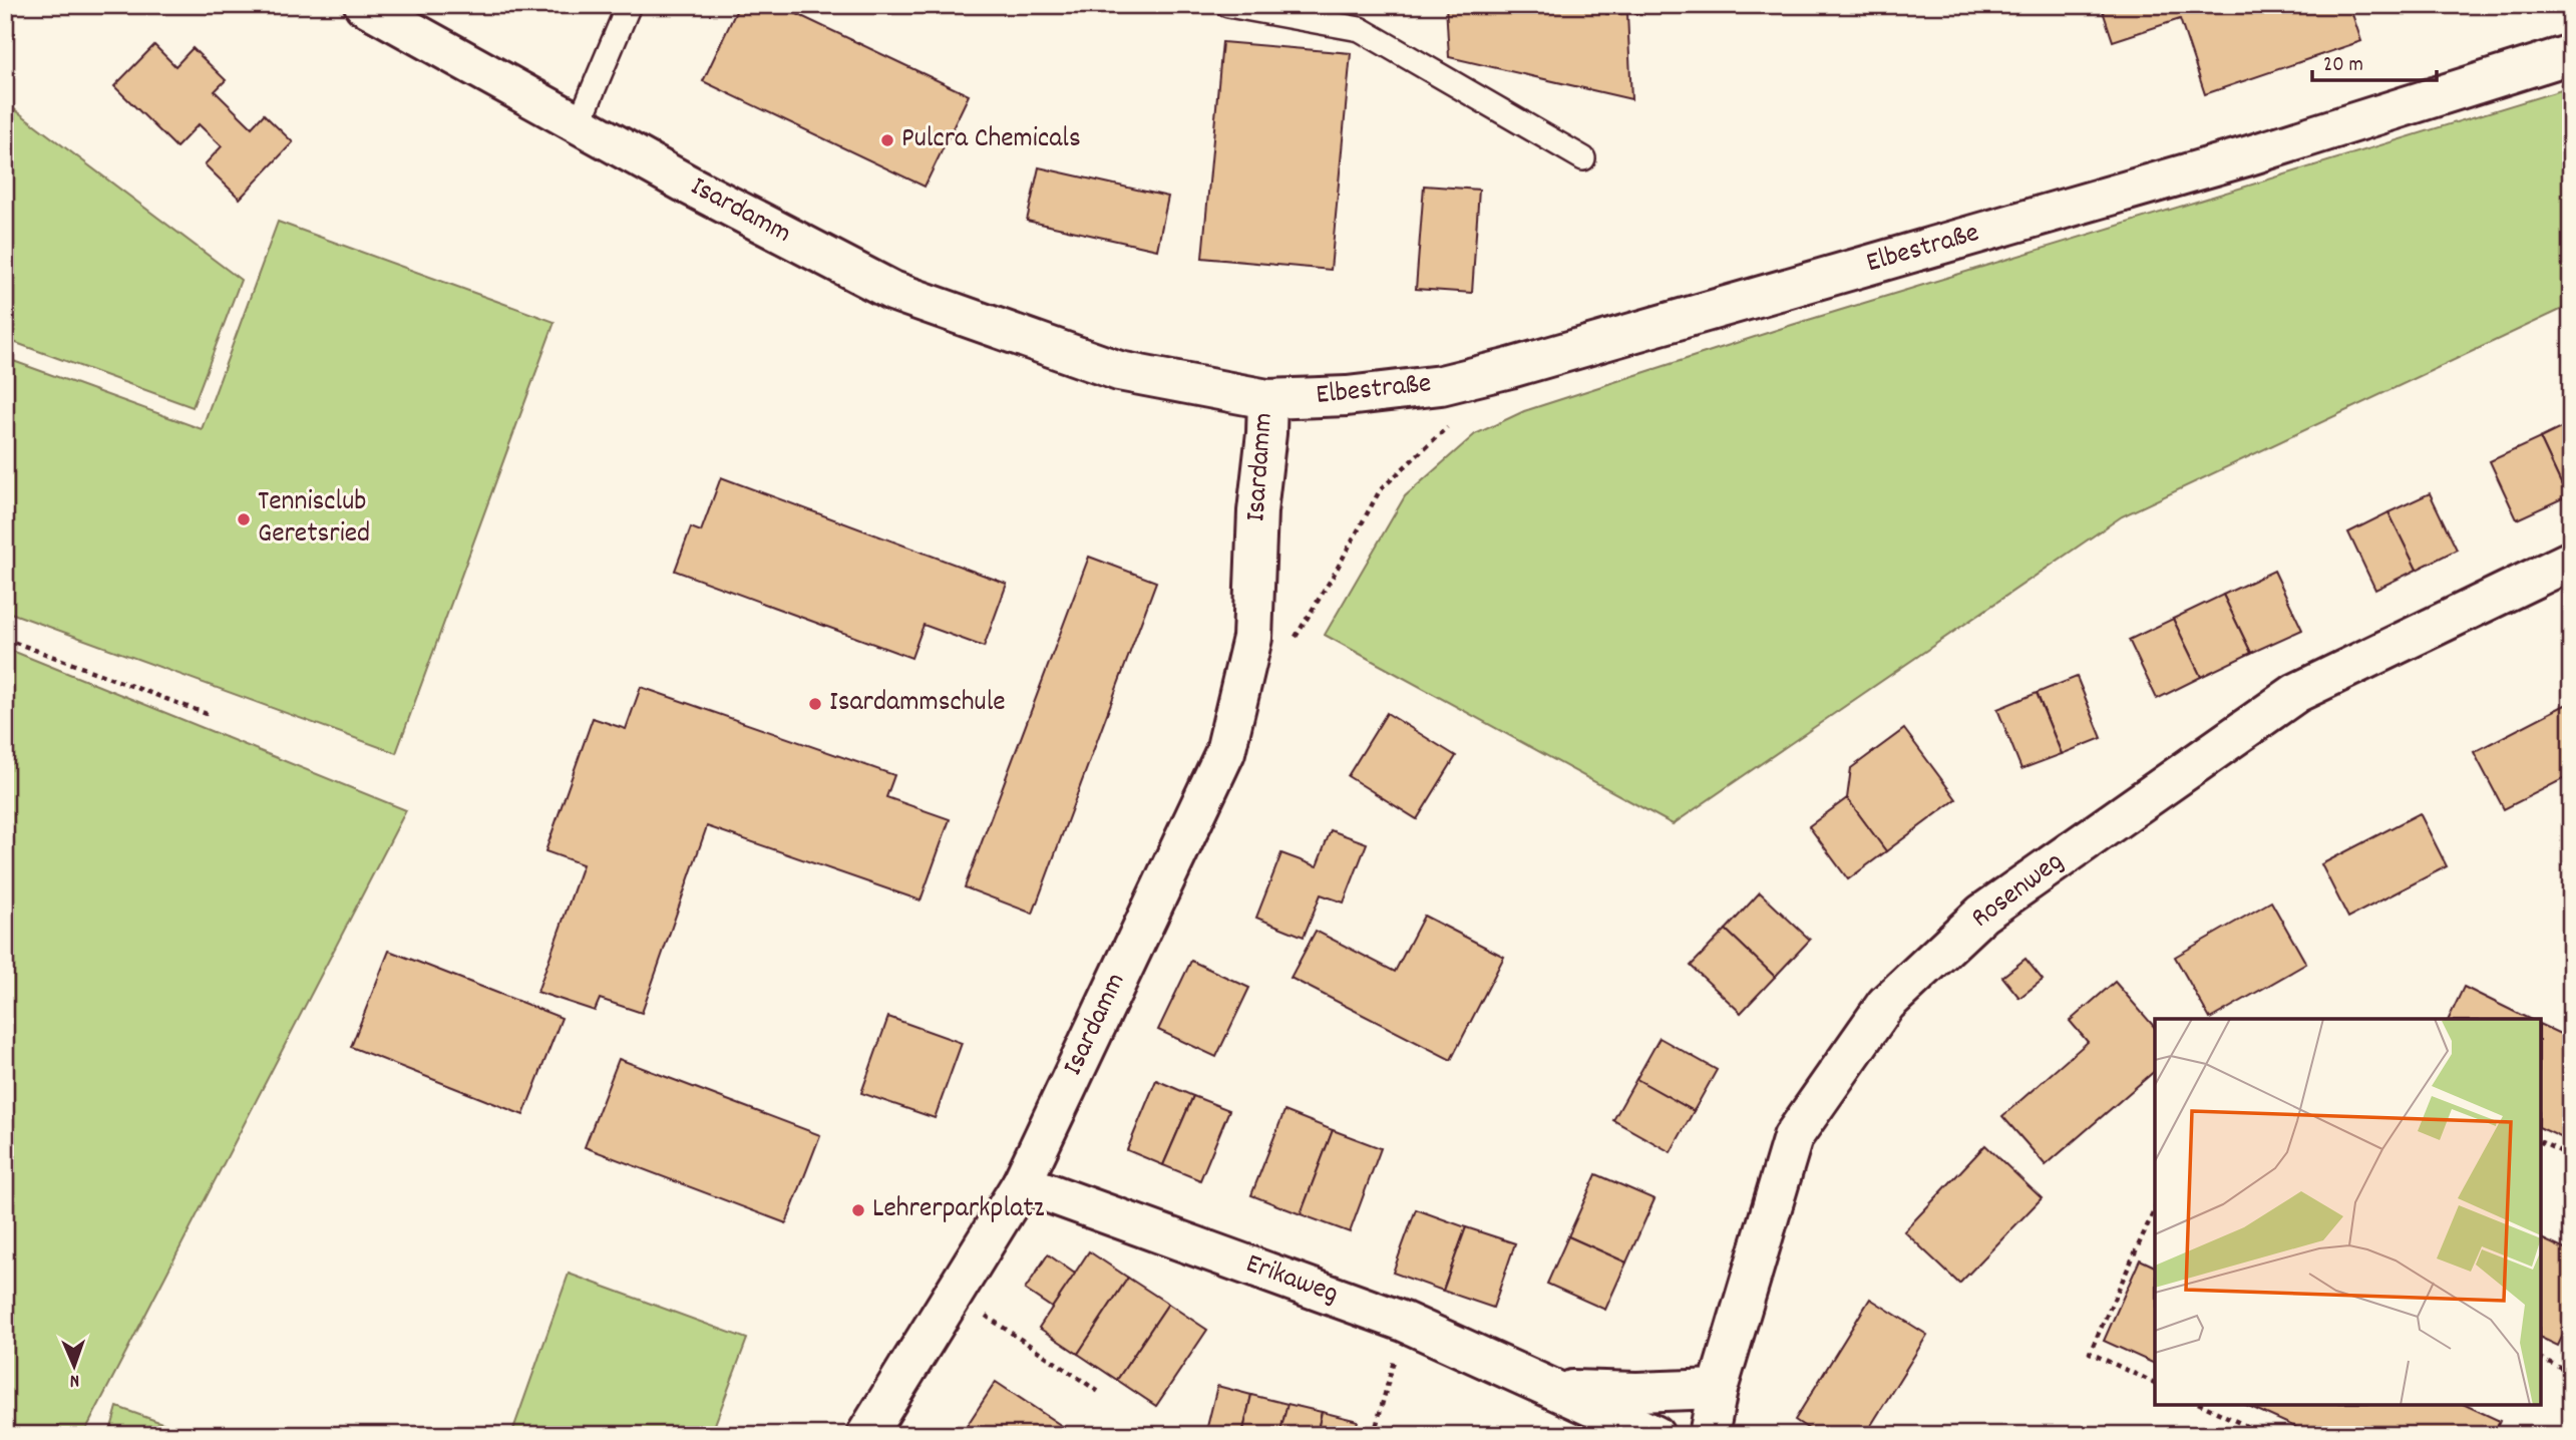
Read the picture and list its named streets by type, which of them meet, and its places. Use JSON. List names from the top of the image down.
{
  "streets": {
    "street": [
      "Isardamm",
      "Elbestraße",
      "Rosenweg",
      "Erikaweg"
    ]
  },
  "crossings": [
    ["Isardamm", "Elbestraße"],
    ["Isardamm", "Erikaweg"],
    ["Rosenweg", "Erikaweg"]
  ],
  "places": [
    "Pulcra Chemicals",
    "Tennisclub Geretsried",
    "Isardammschule",
    "Lehrerparkplatz"
  ],
  "scale_bar": "20 m",
  "north": "bottom"
}
